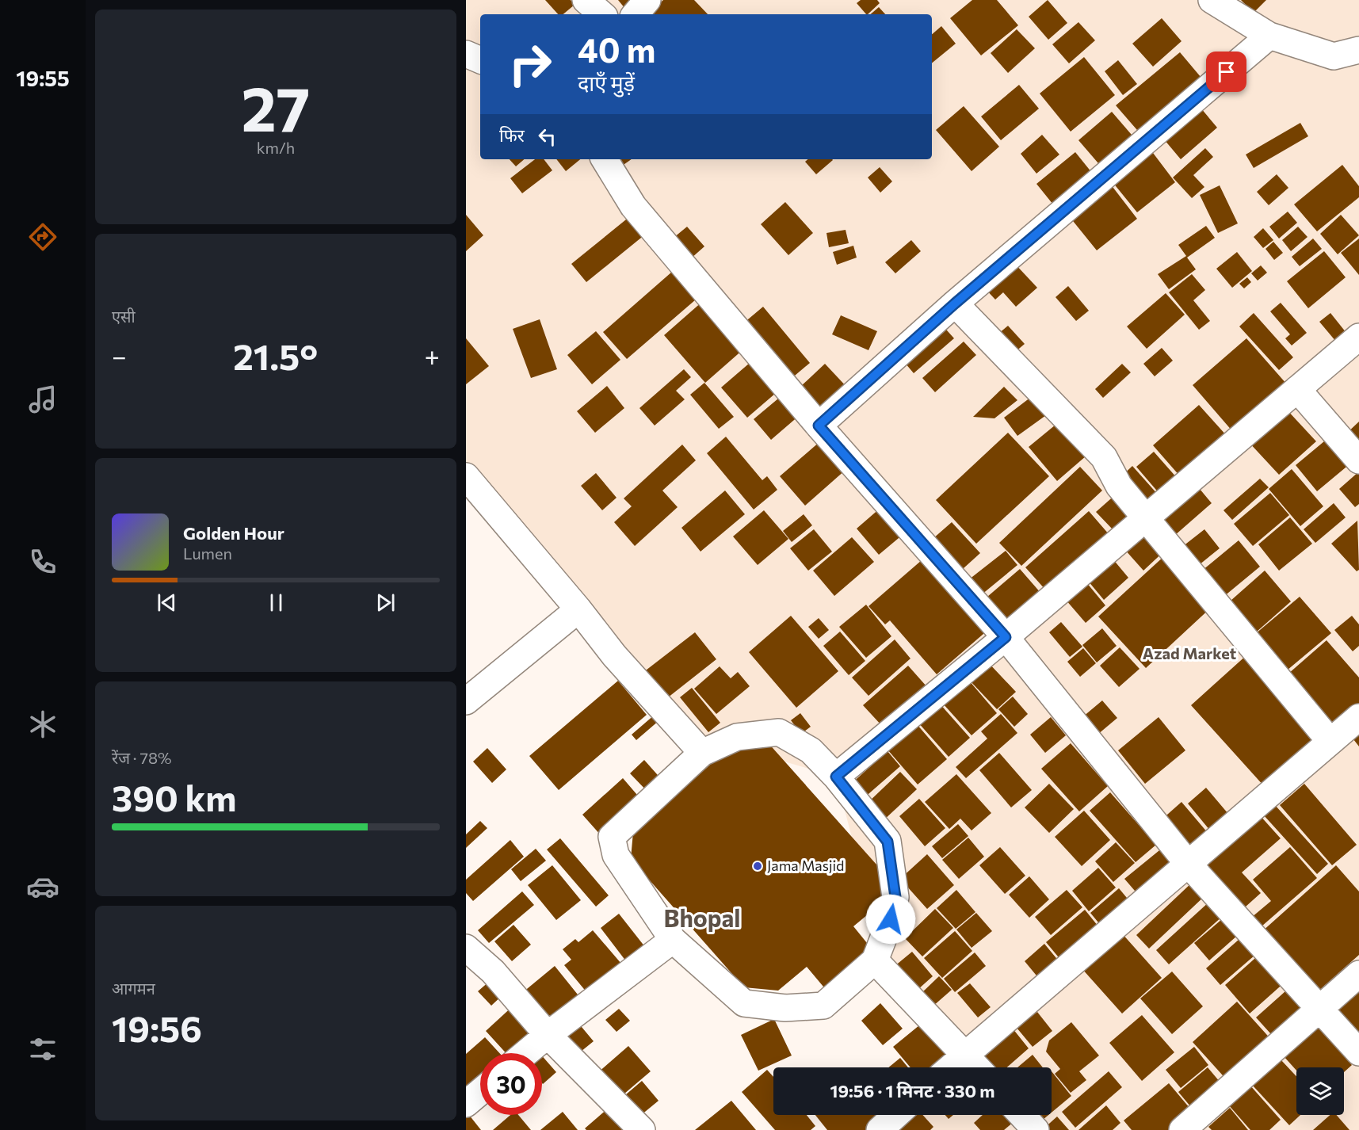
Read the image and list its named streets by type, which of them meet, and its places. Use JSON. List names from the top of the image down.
{
  "districts": ["Azad Market", "Bhopal"],
  "places": ["Jama Masjid"],
  "page": {
    "tabs": "19:55",
    "tile": [
      ["27", "km/h"],
      "एसी",
      ["रेंज · 78%", "390 km"],
      ["आगमन", "19:56"]
    ],
    "turn": ["40 m", "दाएँ मुड़ें"],
    "then": "फिर",
    "heat": ["−", "21.5°", "+"],
    "song": ["Golden Hour", "Lumen"],
    "limit": "30",
    "trip": "19:56 · 1 मिनट · 330 m"
  }
}
